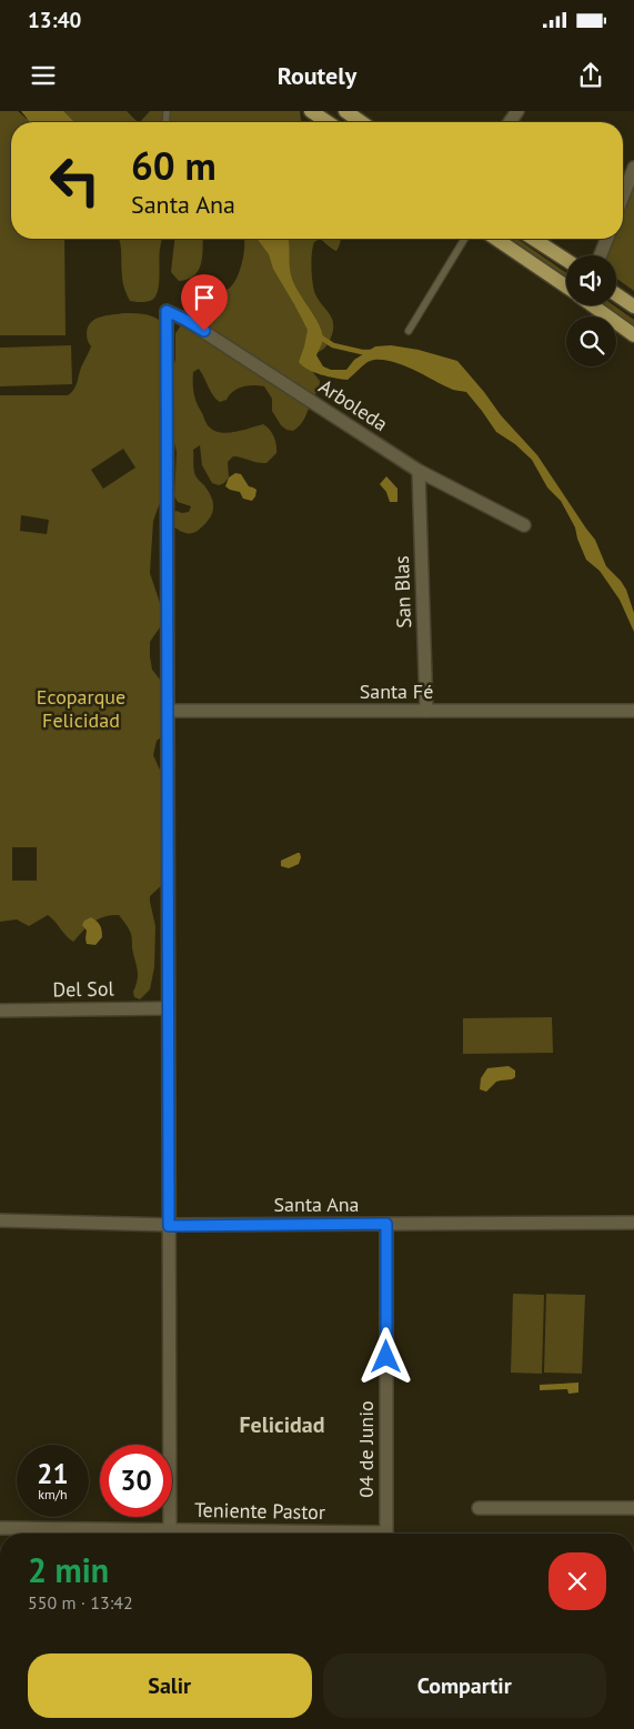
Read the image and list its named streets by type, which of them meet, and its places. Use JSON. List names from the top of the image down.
{
  "streets": {
    "street": [
      "Arboleda",
      "San Blas",
      "Santa Fé",
      "Del Sol",
      "Santa Ana",
      "04 de Junio",
      "Teniente Pastor"
    ]
  },
  "crossings": [
    ["Arboleda", "San Blas"],
    ["Arboleda", "Santa Fé"],
    ["San Blas", "Santa Fé"],
    ["Santa Ana", "04 de Junio"]
  ],
  "districts": ["Felicidad"],
  "parks": ["Ecoparque Felicidad"],
  "page": {
    "status": "13:40",
    "header": "Routely",
    "turn": ["60 m", "Santa Ana"],
    "speed": "21 km/h",
    "limit": "30",
    "heading": ["2 min", "550 m · 13:42"],
    "buttons": ["Salir", "Compartir"]
  }
}
